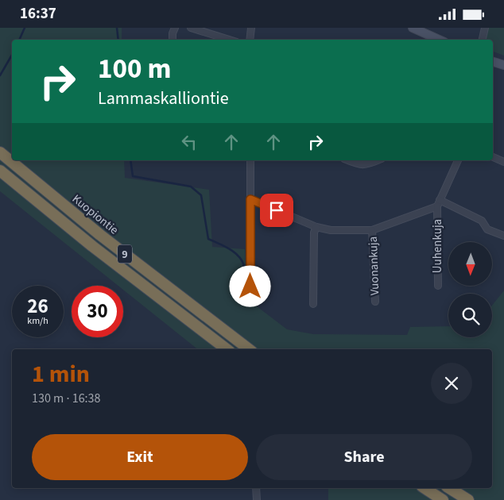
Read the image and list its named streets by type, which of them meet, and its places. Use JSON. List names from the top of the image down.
{
  "streets": {
    "highway": ["Kuopiontie", "9"],
    "street": ["Uuhenkuja", "Vuonankuja"]
  },
  "north": "bottom",
  "page": {
    "status": "16:37",
    "turn": ["100 m", "Lammaskalliontie"],
    "speed": "26 km/h",
    "limit": "30",
    "heading": ["1 min", "130 m · 16:38"],
    "buttons": ["Exit", "Share"]
  }
}
